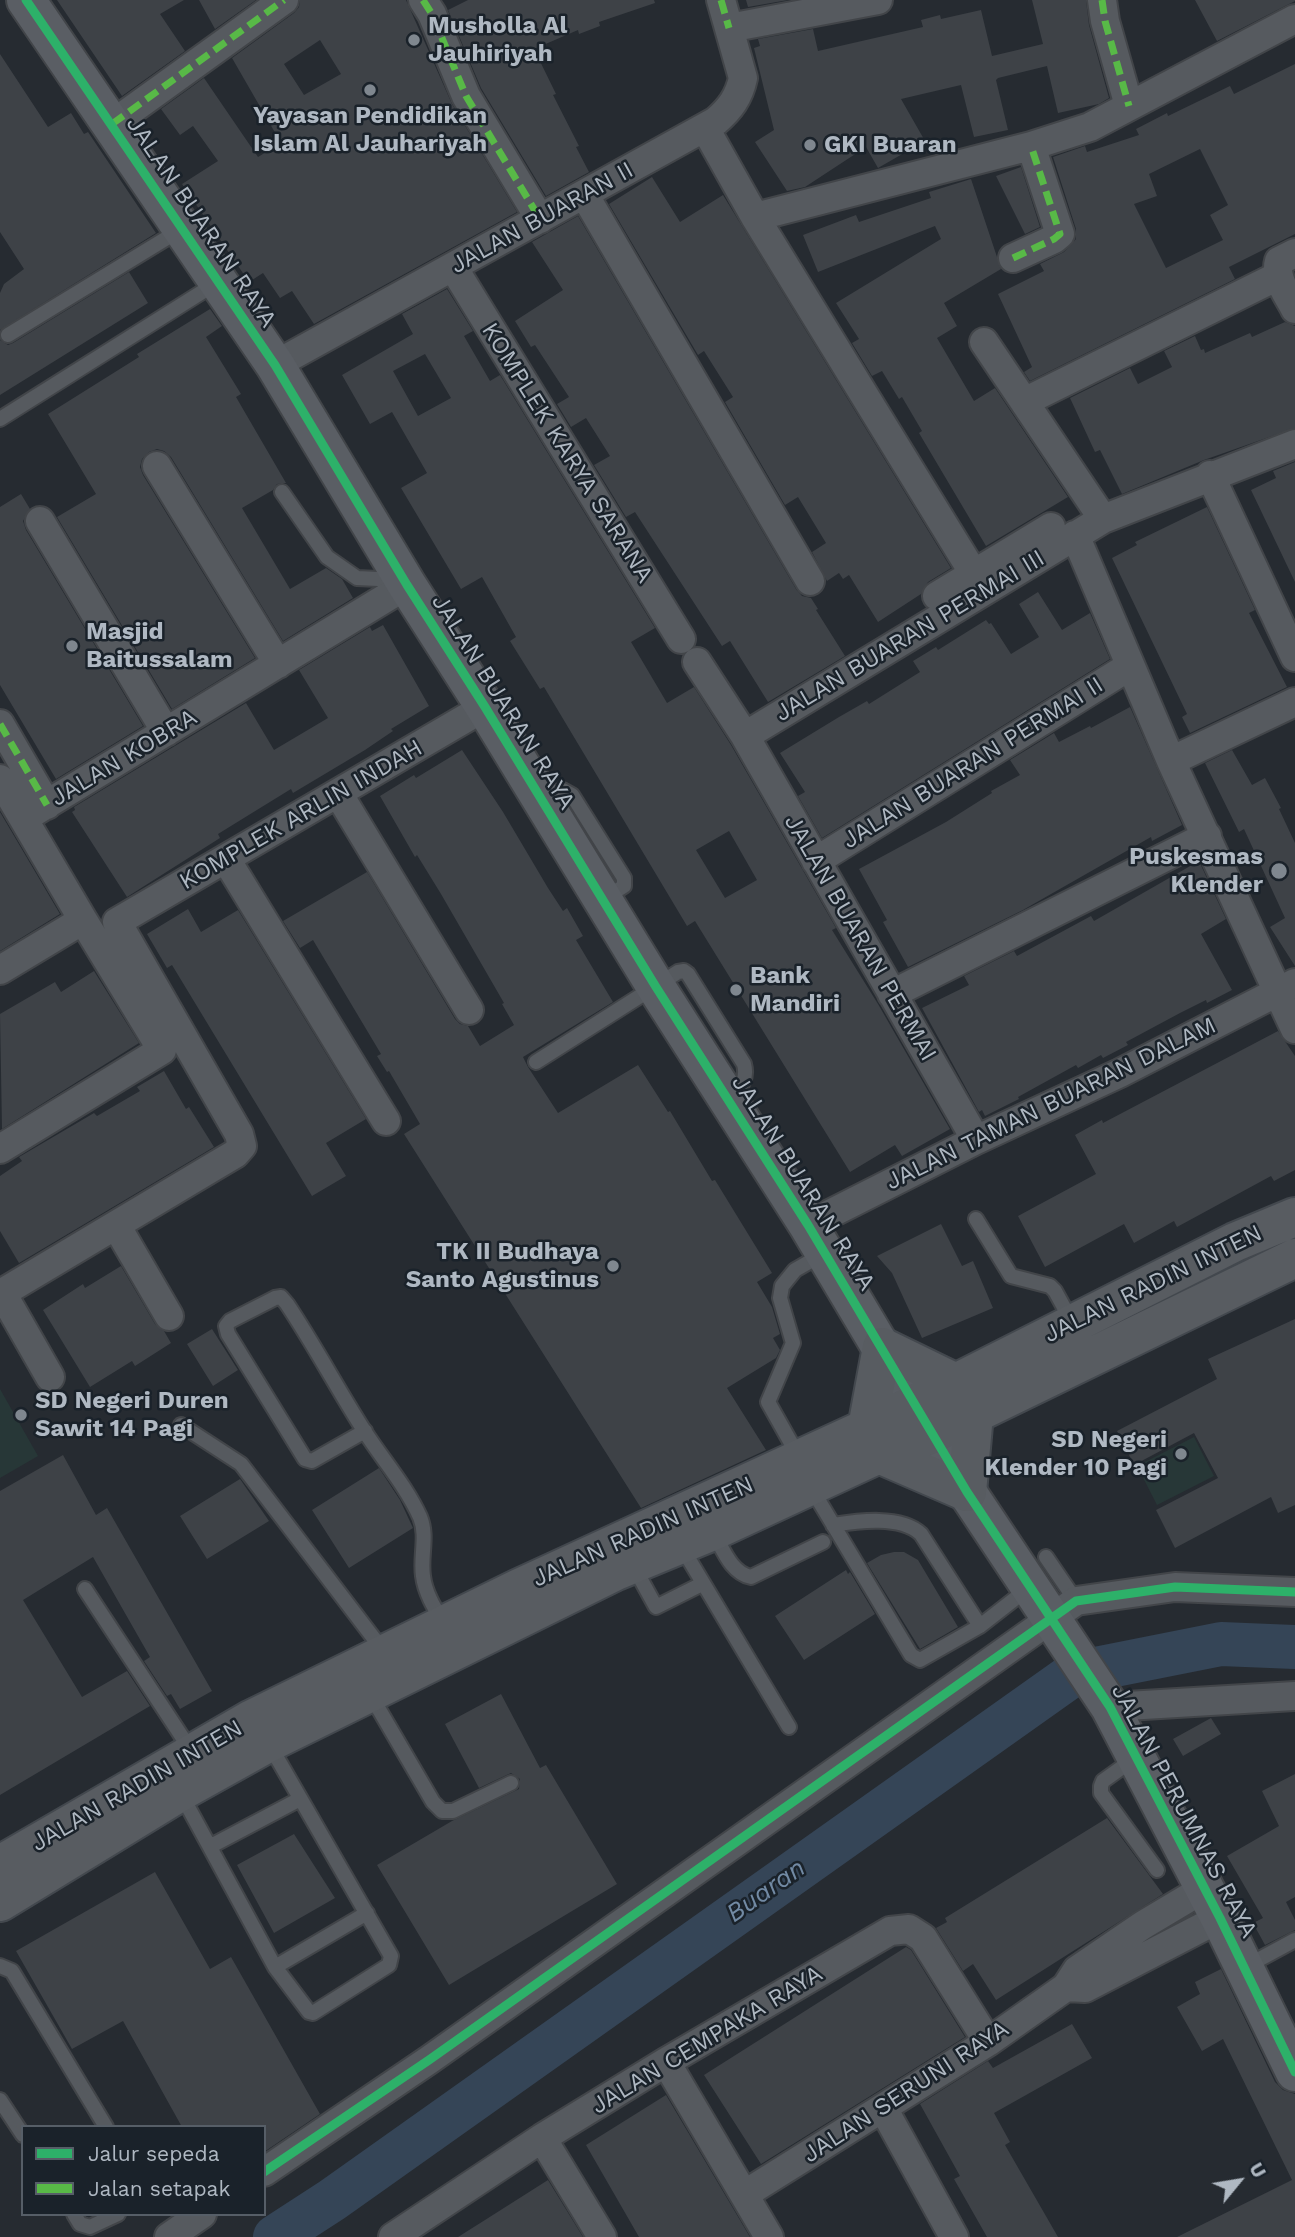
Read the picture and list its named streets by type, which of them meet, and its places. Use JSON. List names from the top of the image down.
{
  "streets": {
    "main road": ["JALAN RADIN INTEN"],
    "street": [
      "JALAN BUARAN II",
      "JALAN BUARAN RAYA",
      "KOMPLEK KARYA SARANA",
      "JALAN BUARAN PERMAI III",
      "JALAN KOBRA",
      "JALAN BUARAN PERMAI II",
      "KOMPLEK ARLIN INDAH",
      "JALAN BUARAN PERMAI",
      "JALAN TAMAN BUARAN DALAM",
      "JALAN PERUMNAS RAYA",
      "JALAN CEMPAKA RAYA",
      "JALAN SERUNI RAYA"
    ]
  },
  "crossings": [
    ["JALAN BUARAN II", "JALAN BUARAN RAYA"],
    ["JALAN BUARAN II", "KOMPLEK KARYA SARANA"],
    ["JALAN BUARAN RAYA", "JALAN KOBRA"],
    ["JALAN BUARAN RAYA", "KOMPLEK ARLIN INDAH"],
    ["JALAN BUARAN RAYA", "JALAN TAMAN BUARAN DALAM"],
    ["JALAN BUARAN RAYA", "JALAN RADIN INTEN"],
    ["JALAN BUARAN RAYA", "JALAN PERUMNAS RAYA"],
    ["JALAN BUARAN PERMAI III", "JALAN BUARAN PERMAI"],
    ["JALAN BUARAN PERMAI II", "JALAN BUARAN PERMAI"],
    ["JALAN BUARAN PERMAI", "JALAN TAMAN BUARAN DALAM"],
    ["JALAN RADIN INTEN", "JALAN PERUMNAS RAYA"],
    ["JALAN PERUMNAS RAYA", "JALAN SERUNI RAYA"],
    ["JALAN CEMPAKA RAYA", "JALAN SERUNI RAYA"]
  ],
  "water": ["Buaran"],
  "places": [
    "Musholla Al Jauhiriyah",
    "Yayasan Pendidikan Islam Al Jauhariyah",
    "GKI Buaran",
    "Masjid Baitussalam",
    "Puskesmas Klender",
    "Bank Mandiri",
    "TK II Budhaya Santo Agustinus",
    "SD Negeri Duren Sawit 14 Pagi",
    "SD Negeri Klender 10 Pagi"
  ],
  "legend": ["Jalur sepeda", "Jalan setapak"],
  "north": "top right"
}
